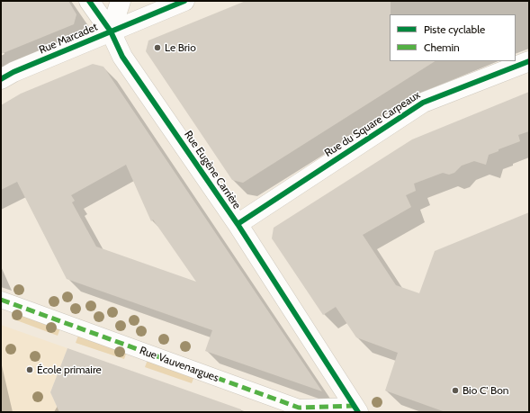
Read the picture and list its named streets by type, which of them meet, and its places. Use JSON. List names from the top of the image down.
{
  "streets": {
    "street": [
      "Rue Marcadet",
      "Rue du Square Carpeaux",
      "Rue Eugène Carrière",
      "Rue Vauvenargues"
    ]
  },
  "crossings": [
    ["Rue Marcadet", "Rue Eugène Carrière"],
    ["Rue du Square Carpeaux", "Rue Eugène Carrière"],
    ["Rue Eugène Carrière", "Rue Vauvenargues"]
  ],
  "places": ["Le Brio", "École primaire", "Bio C' Bon"],
  "legend": ["Piste cyclable", "Chemin"]
}
